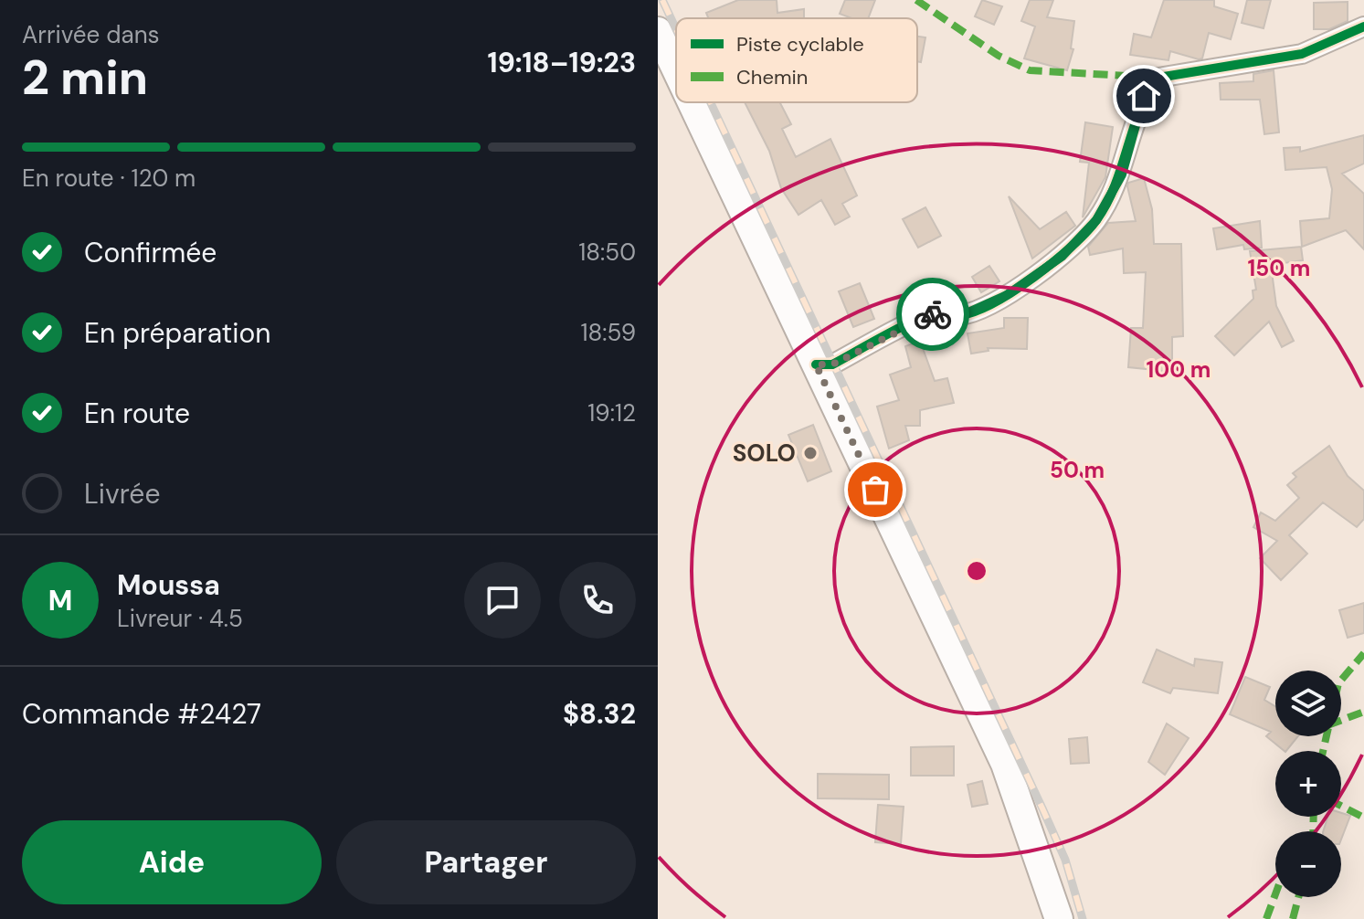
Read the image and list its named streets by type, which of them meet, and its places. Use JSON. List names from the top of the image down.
{
  "places": ["SOLO"],
  "legend": ["Piste cyclable", "Chemin"],
  "page": {
    "heading": ["2 min", "Arrivée dans", "19:18–19:23"],
    "panel": [
      "Moussa",
      "Livreur · 4.5",
      "Commande #2427",
      "$8.32"
    ],
    "bar": "En route · 120 m",
    "list": [
      ["Confirmée", "18:50"],
      ["En préparation", "18:59"],
      ["En route", "19:12"],
      "Livrée"
    ],
    "round": "M",
    "map_buttons": ["+", "−"],
    "buttons": ["Aide", "Partager"]
  },
  "rings": ["150 m", "100 m", "50 m"]
}
